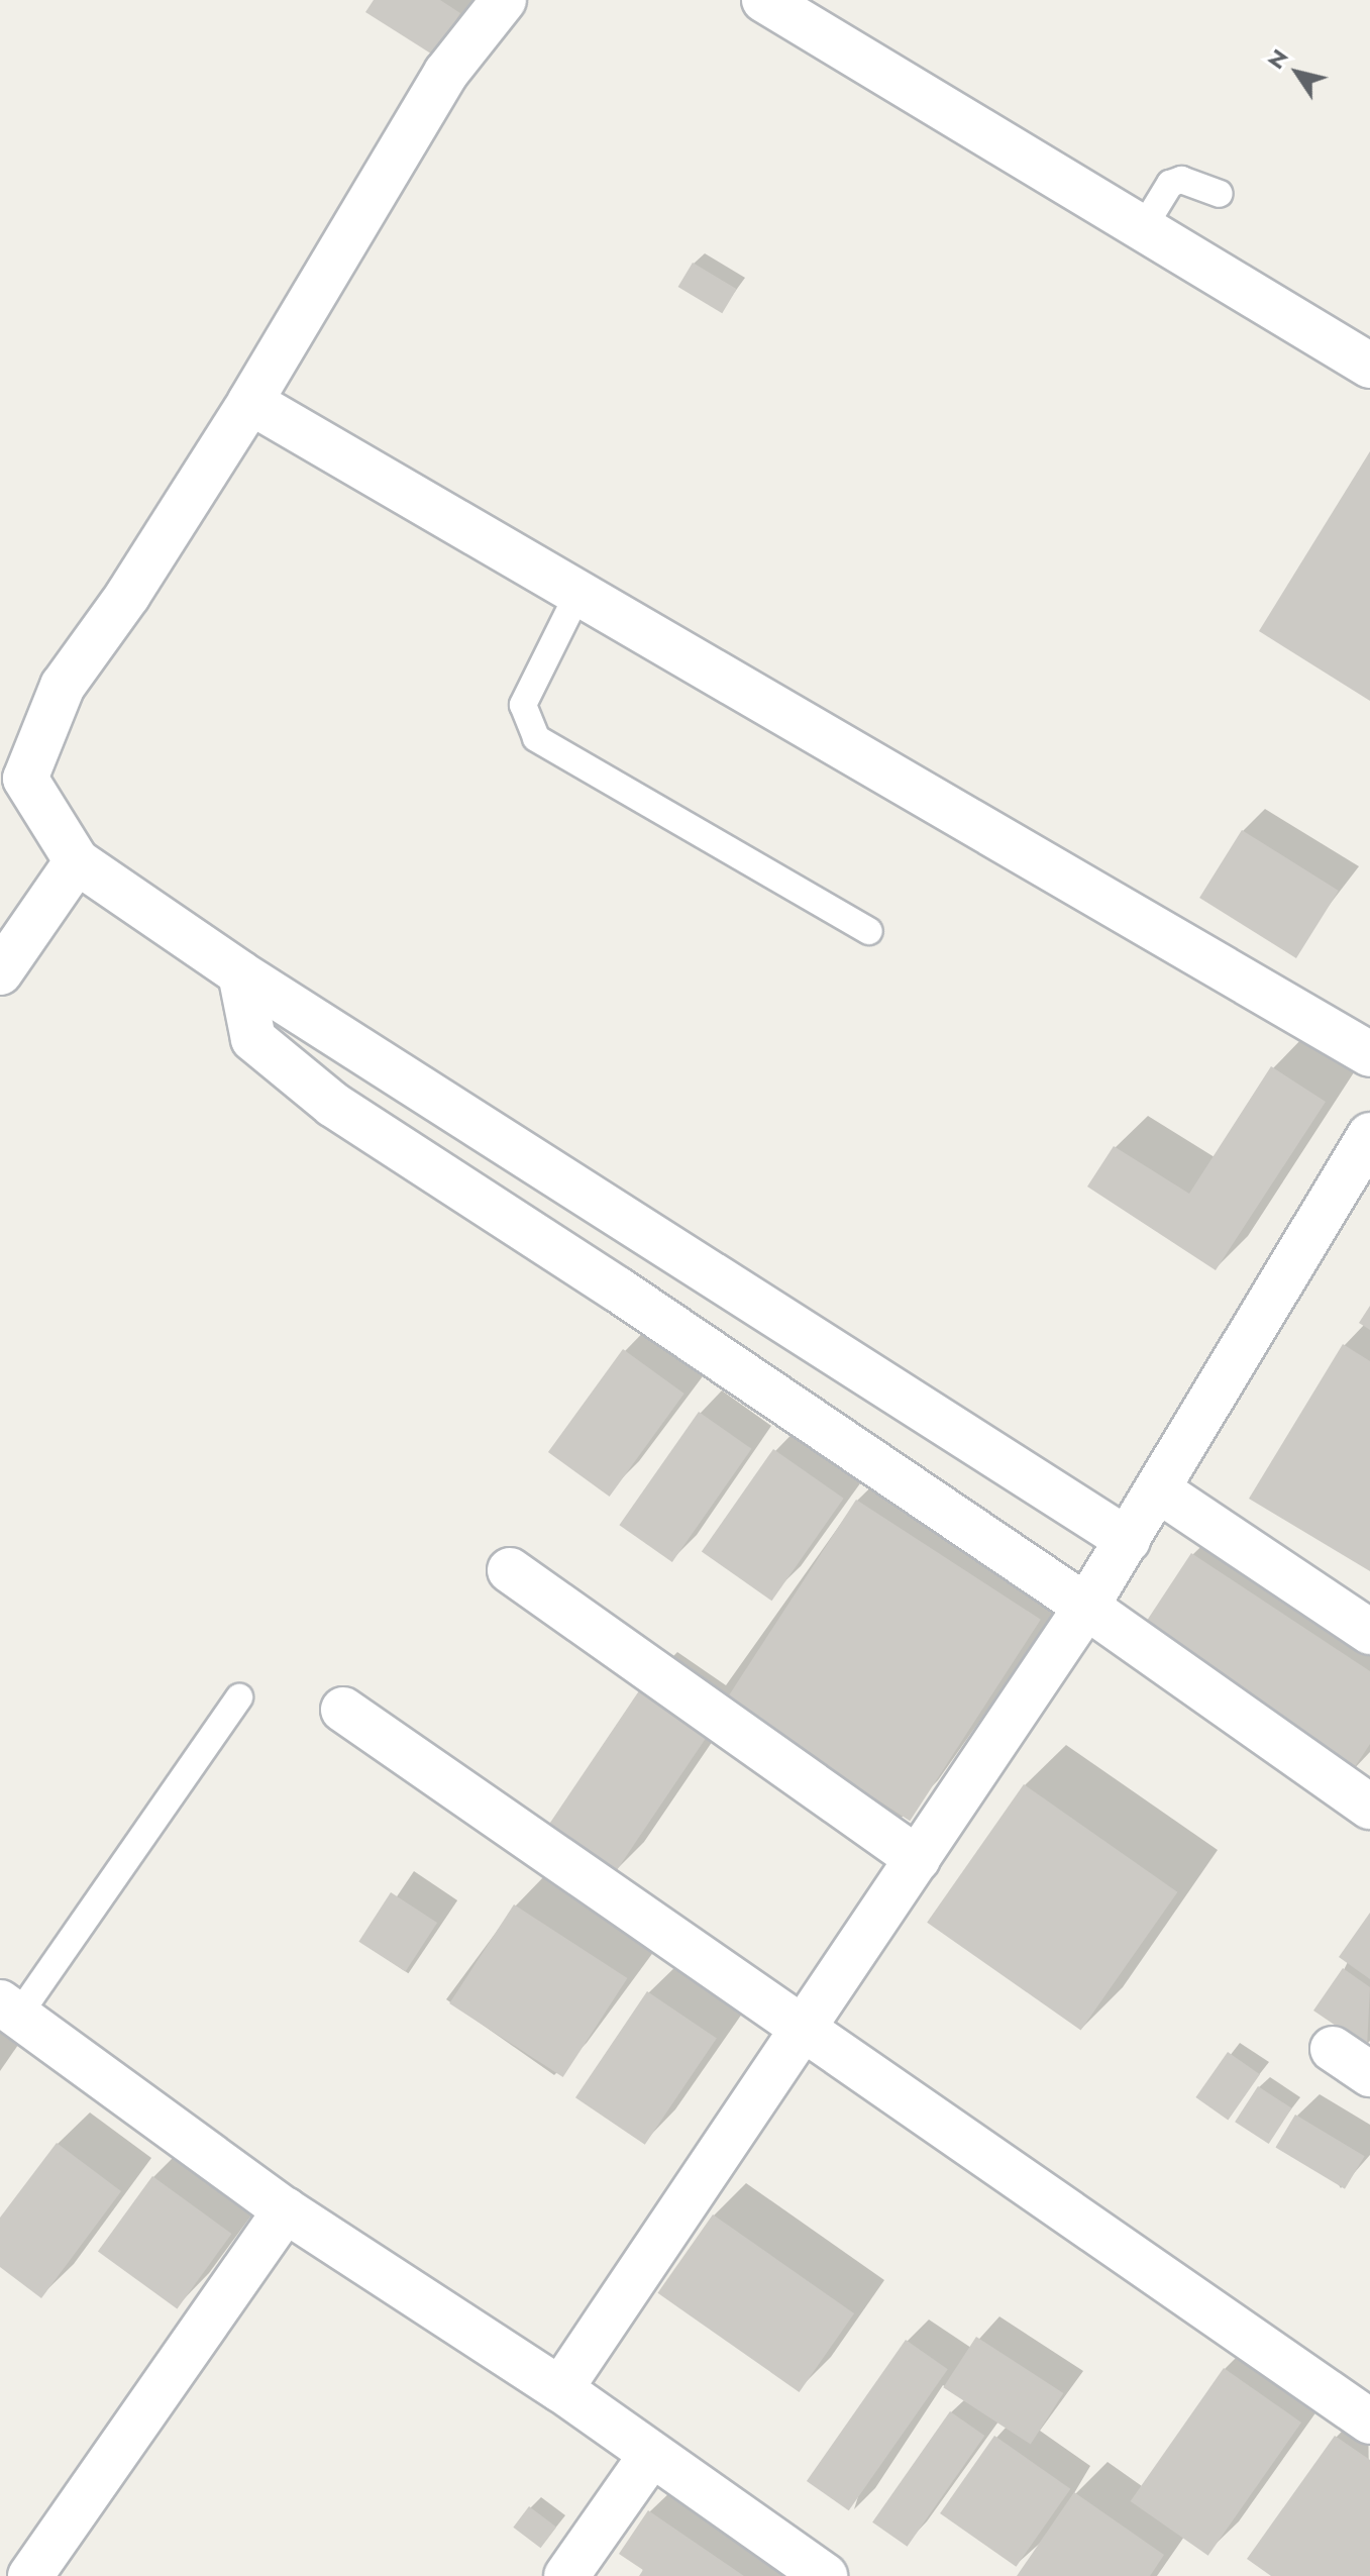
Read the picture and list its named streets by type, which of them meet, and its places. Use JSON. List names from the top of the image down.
{
  "north": "top left"
}
